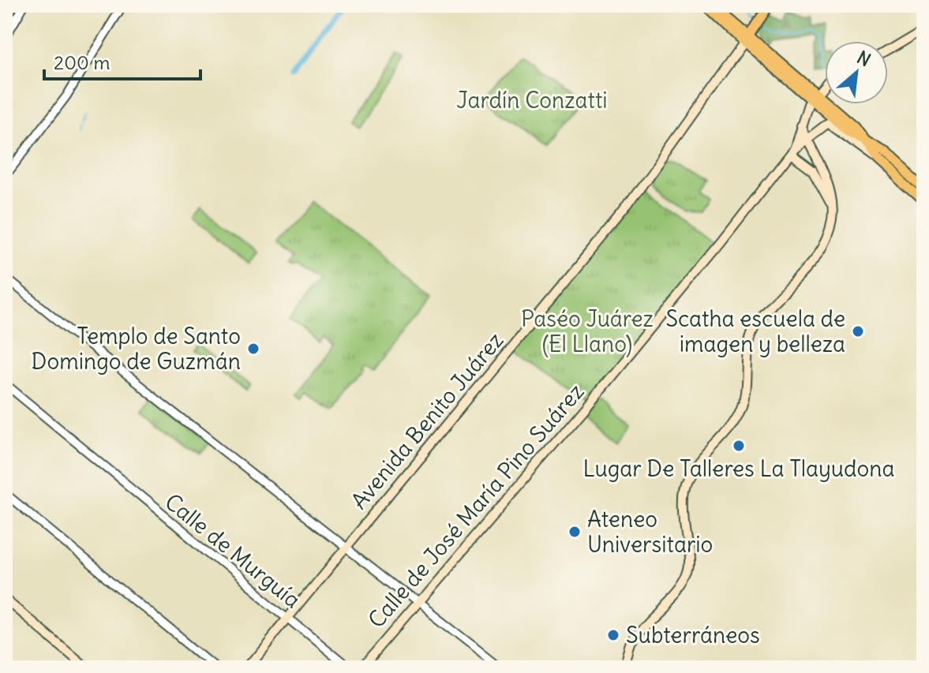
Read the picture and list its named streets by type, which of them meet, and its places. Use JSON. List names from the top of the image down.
{
  "streets": {
    "main road": ["Avenida Benito Juárez", "Calle de José María Pino Suárez"],
    "street": ["Calle de Murguía"]
  },
  "crossings": [
    ["Avenida Benito Juárez", "Calle de Murguía"]
  ],
  "parks": ["Jardín Conzatti", "Paséo Juárez (El Llano)"],
  "places": [
    "Scatha escuela de imagen y belleza",
    "Templo de Santo Domingo de Guzmán",
    "Lugar De Talleres La Tlayudona",
    "Ateneo Universitario",
    "Subterráneos"
  ],
  "scale_bar": "200 m",
  "north": "top right"
}
